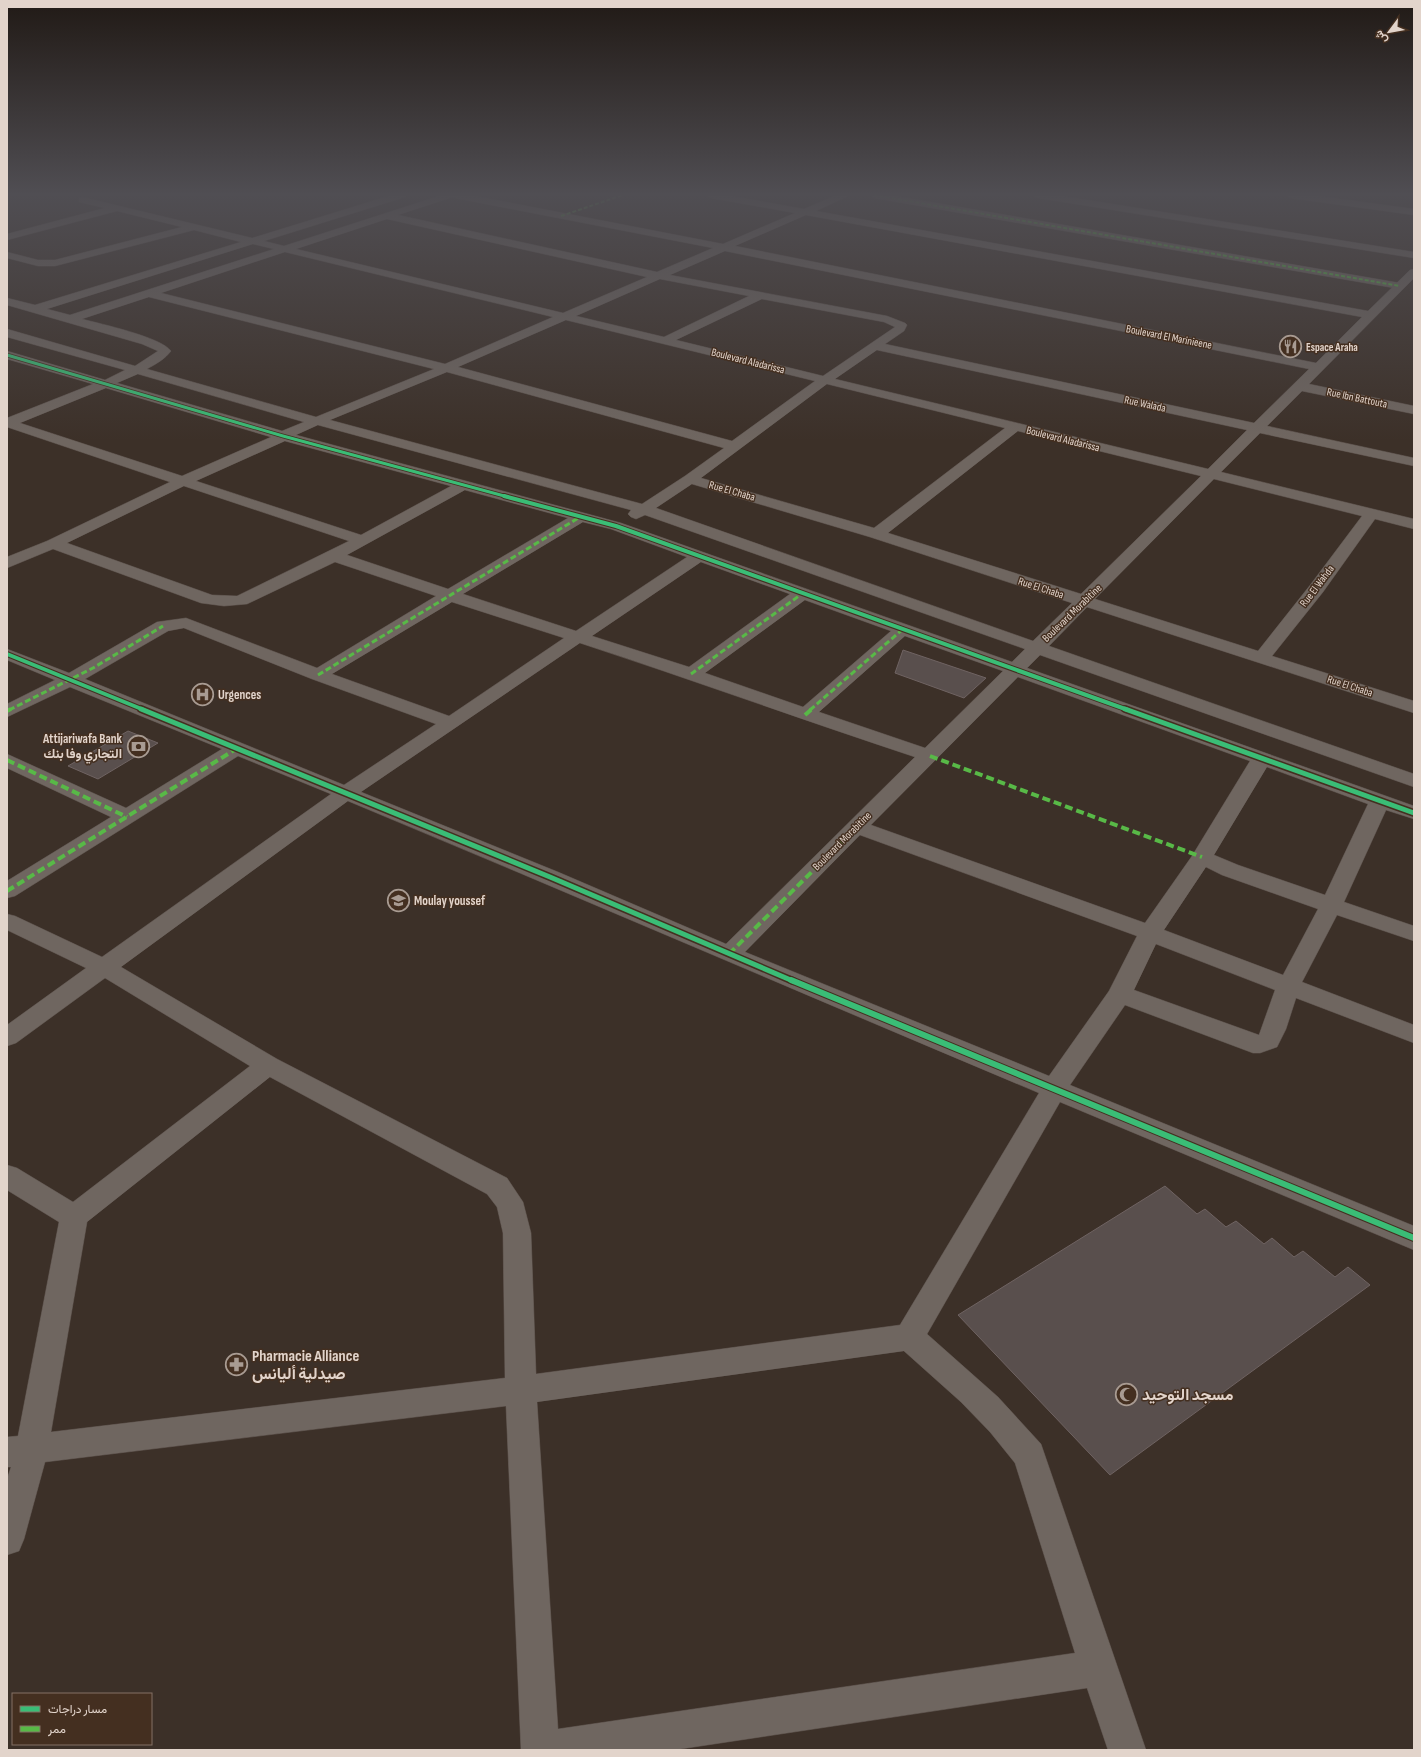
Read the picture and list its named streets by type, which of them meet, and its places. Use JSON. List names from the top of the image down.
{
  "streets": {
    "street": [
      "Boulevard El Marinieene",
      "Boulevard Aladarissa",
      "Rue Ibn Battouta",
      "Rue Walada",
      "Rue El Chaba",
      "Rue El Wahda",
      "Boulevard Morabitine"
    ]
  },
  "crossings": [
    ["Boulevard El Marinieene", "Boulevard Morabitine"],
    ["Boulevard Aladarissa", "Rue El Wahda"],
    ["Boulevard Aladarissa", "Boulevard Morabitine"],
    ["Rue Ibn Battouta", "Boulevard Morabitine"],
    ["Rue Walada", "Boulevard Morabitine"],
    ["Rue El Chaba", "Rue El Wahda"],
    ["Rue El Chaba", "Boulevard Morabitine"]
  ],
  "places": {
    "restaurant": ["Espace Araha"],
    "hospital": ["Urgences"],
    "bank": ["Attijariwafa Bank التجاري وفا بنك"],
    "school or university": ["Moulay youssef"],
    "pharmacy": ["Pharmacie Alliance صيدلية أليانس"],
    "mosque": ["مسجد التوحيد"]
  },
  "legend": ["مسار دراجات", "ممر"],
  "north": "bottom left"
}
